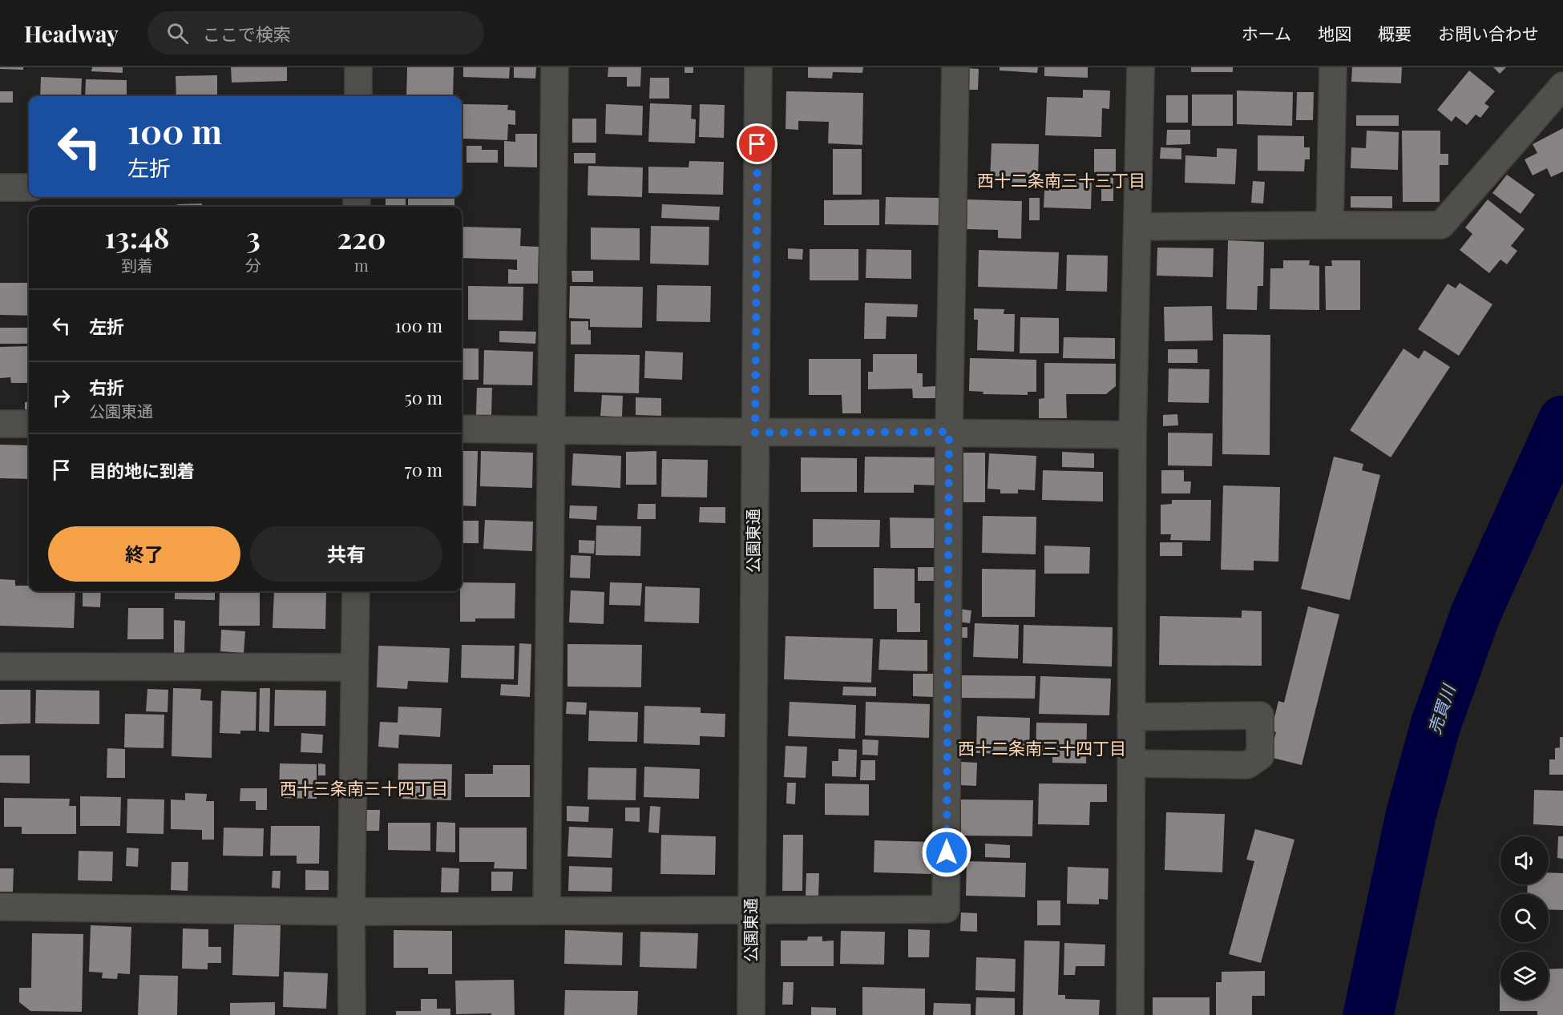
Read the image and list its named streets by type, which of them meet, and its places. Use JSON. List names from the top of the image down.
{
  "streets": {
    "street": ["公園東通"]
  },
  "districts": ["西十二条南三十三丁目", "西十二条南三十四丁目", "西十三条南三十四丁目"],
  "water": ["売買川"],
  "page": {
    "header": "Headway",
    "search": "ここで検索",
    "nav": [
      "ホーム",
      "地図",
      "概要",
      "お問い合わせ"
    ],
    "turn": ["100 m", "左折"],
    "eta": [
      "13:48",
      "到着",
      "3",
      "分",
      "220",
      "m"
    ],
    "list": [
      {
        "name": "左折",
        "value": "100 m"
      },
      {
        "name": "右折",
        "note": "公園東通",
        "value": "50 m"
      },
      {
        "name": "目的地に到着",
        "value": "70 m"
      }
    ],
    "buttons": ["終了", "共有"]
  }
}
